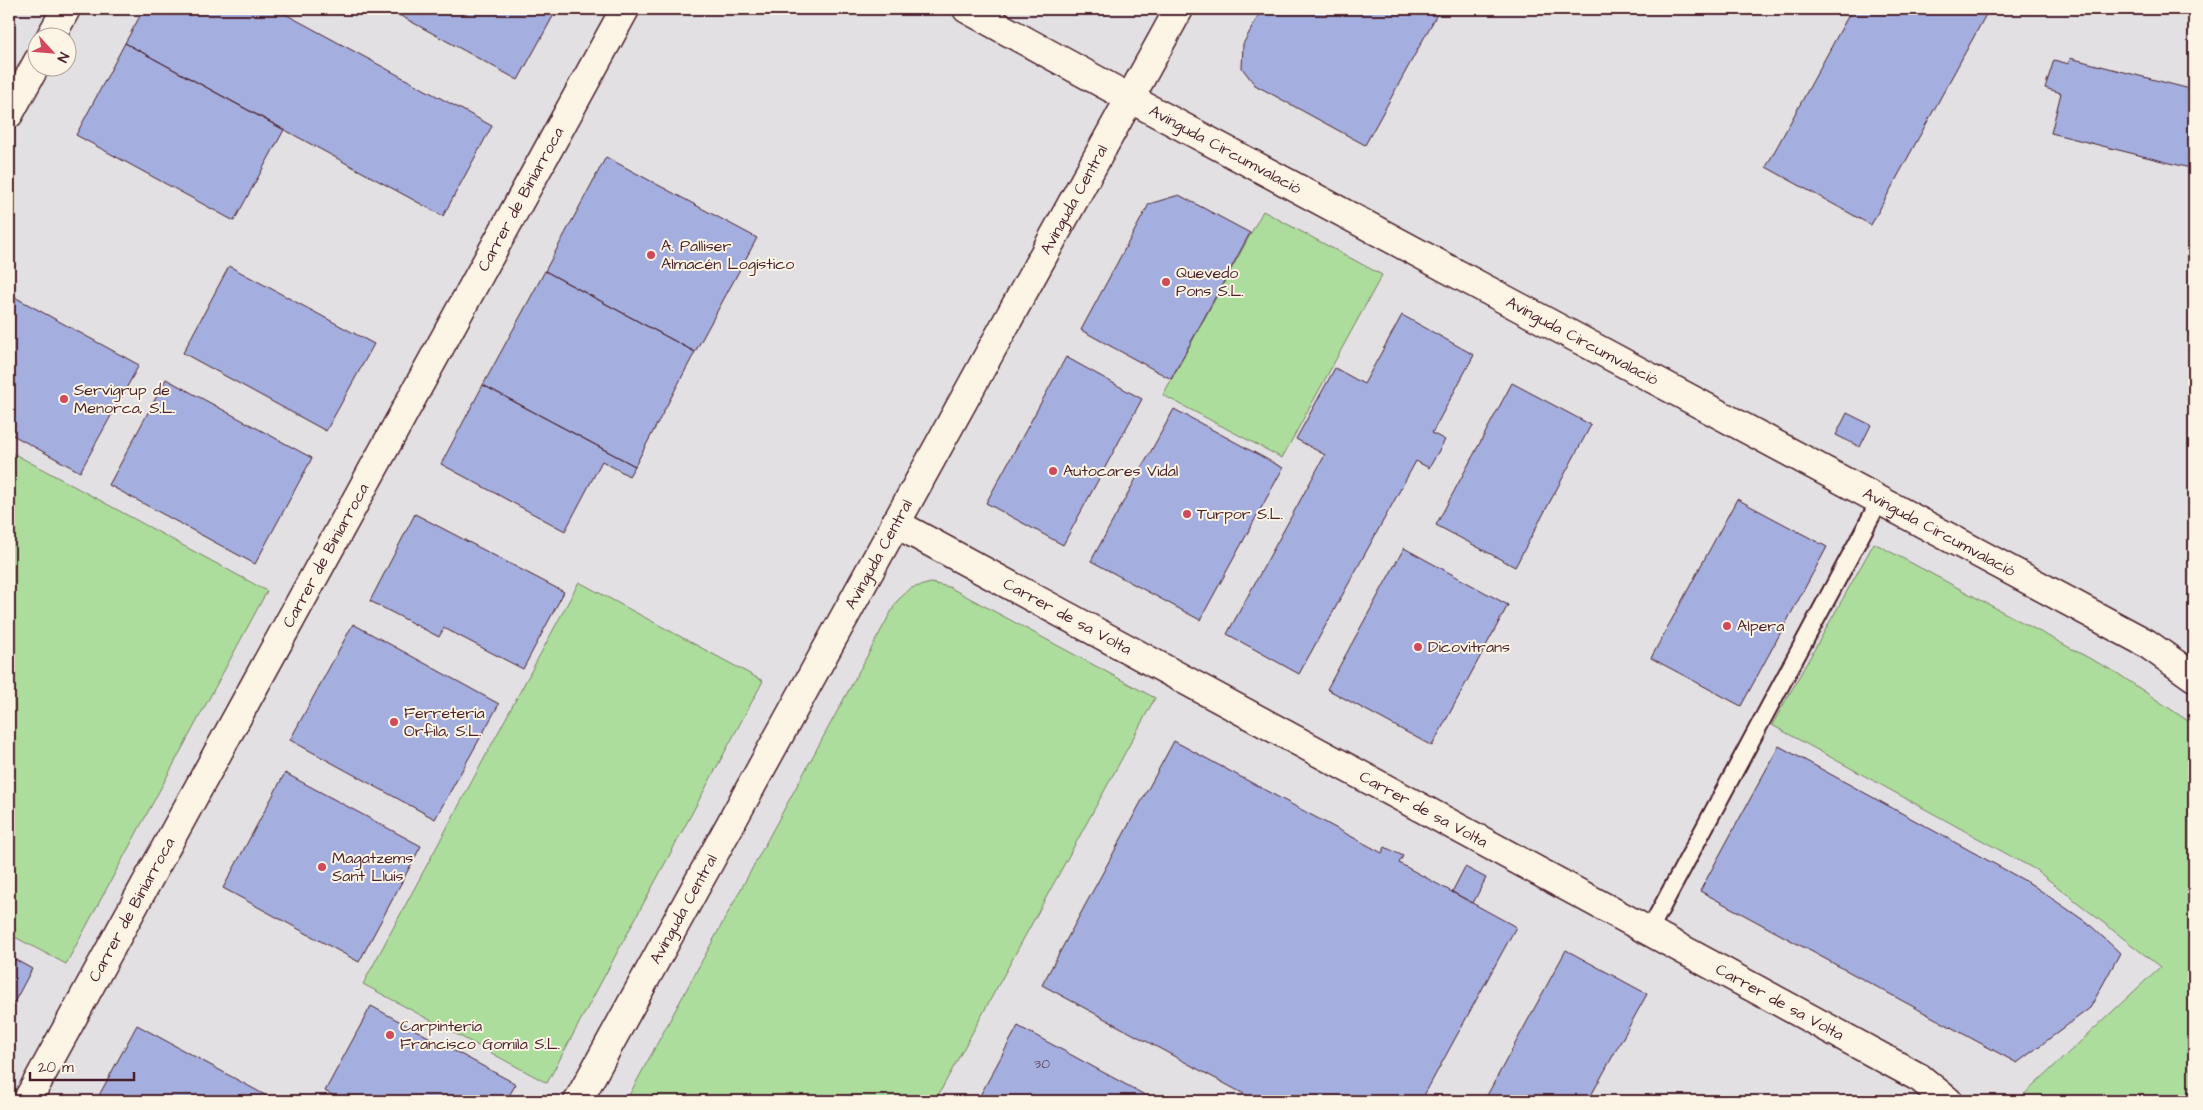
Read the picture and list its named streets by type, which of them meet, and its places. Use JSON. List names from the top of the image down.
{
  "streets": {
    "street": [
      "Avinguda Circumvalació",
      "Carrer de Biniarroca",
      "Avinguda Central",
      "Carrer de sa Volta"
    ]
  },
  "crossings": [
    ["Avinguda Circumvalació", "Avinguda Central"],
    ["Avinguda Central", "Carrer de sa Volta"]
  ],
  "places": [
    "A. Palliser Almacén Logístico",
    "Quevedo Pons S.L.",
    "Servigrup de Menorca, S.L.",
    "Autocares Vidal",
    "Turpor S.L.",
    "Alpera",
    "Dicovitrans",
    "Ferretería Orfila, S.L.",
    "Magatzems Sant Lluís",
    "Carpintería Francisco Gomila S.L."
  ],
  "house_numbers": ["30"],
  "scale_bar": "20 m",
  "north": "bottom right"
}
